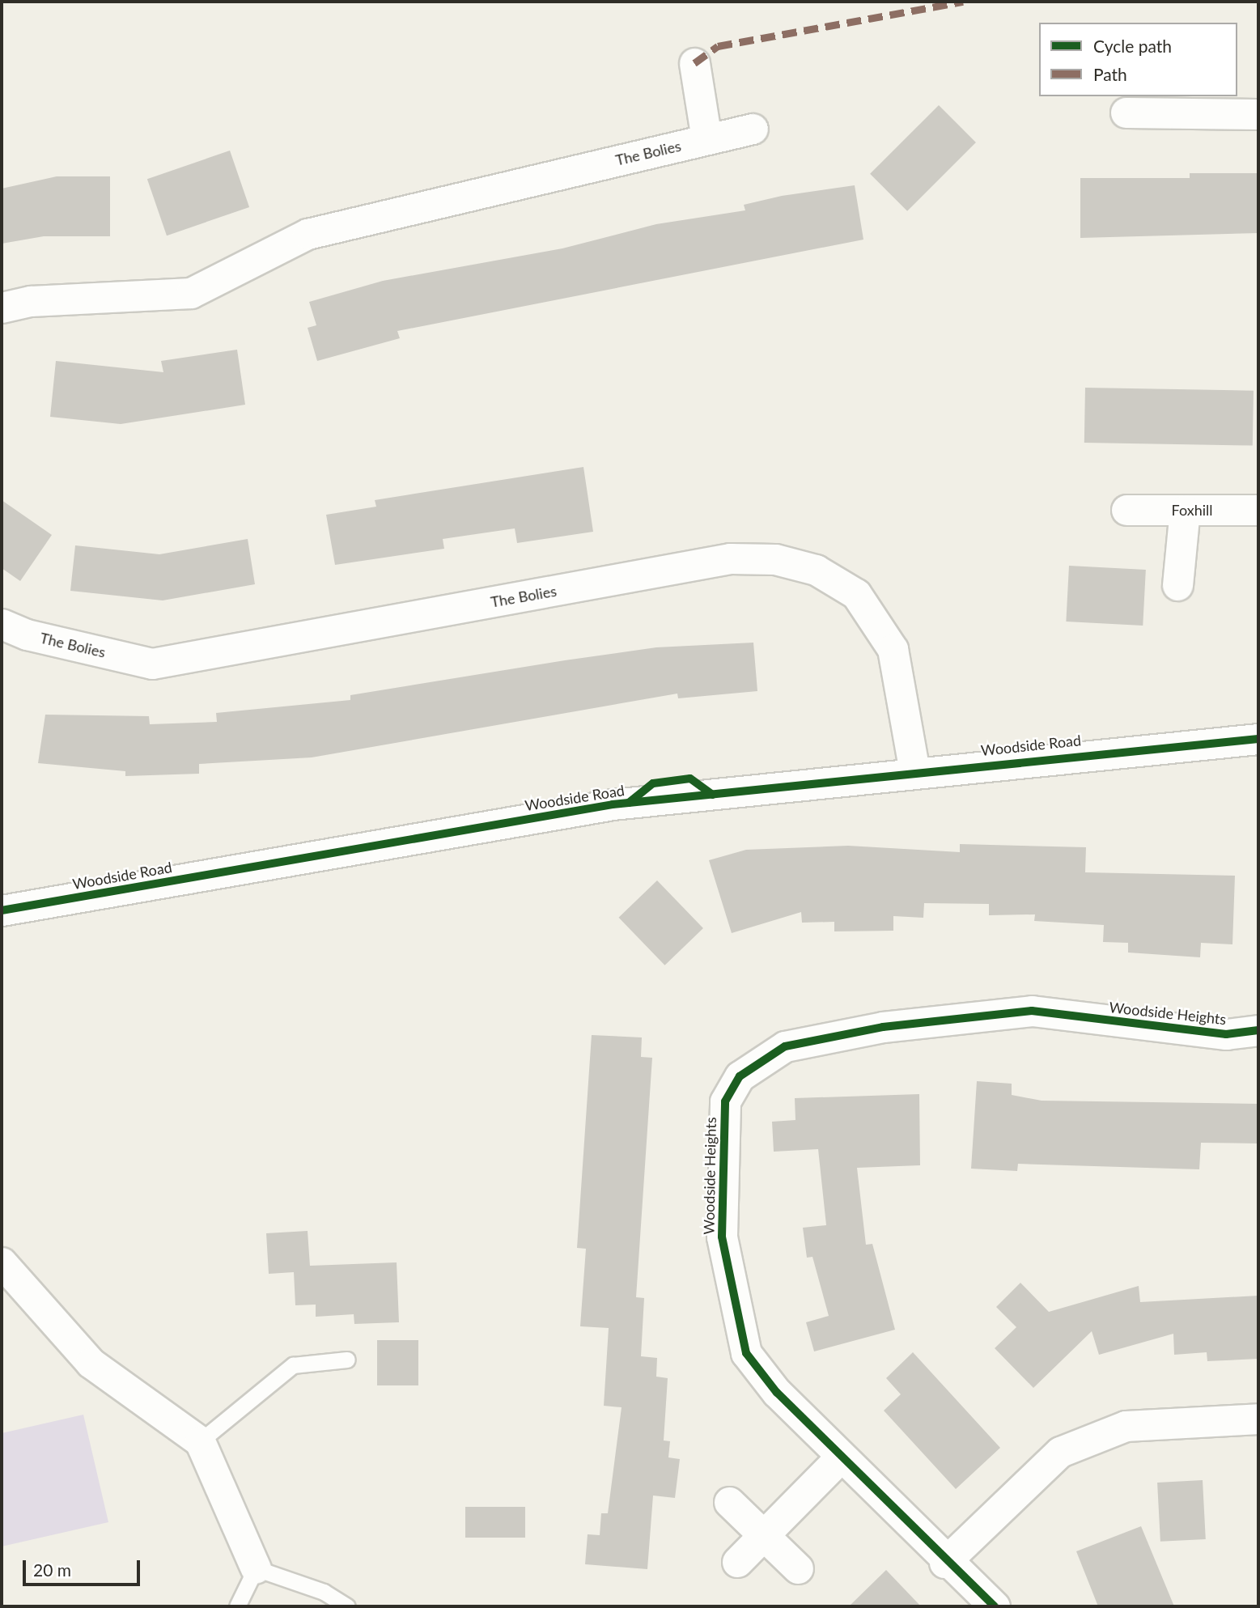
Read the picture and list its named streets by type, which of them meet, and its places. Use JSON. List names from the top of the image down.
{
  "streets": {
    "street": [
      "The Bolies",
      "Foxhill",
      "Woodside Road",
      "Woodside Heights"
    ]
  },
  "crossings": [
    ["The Bolies", "Woodside Road"]
  ],
  "legend": ["Cycle path", "Path"],
  "scale_bar": "20 m"
}
